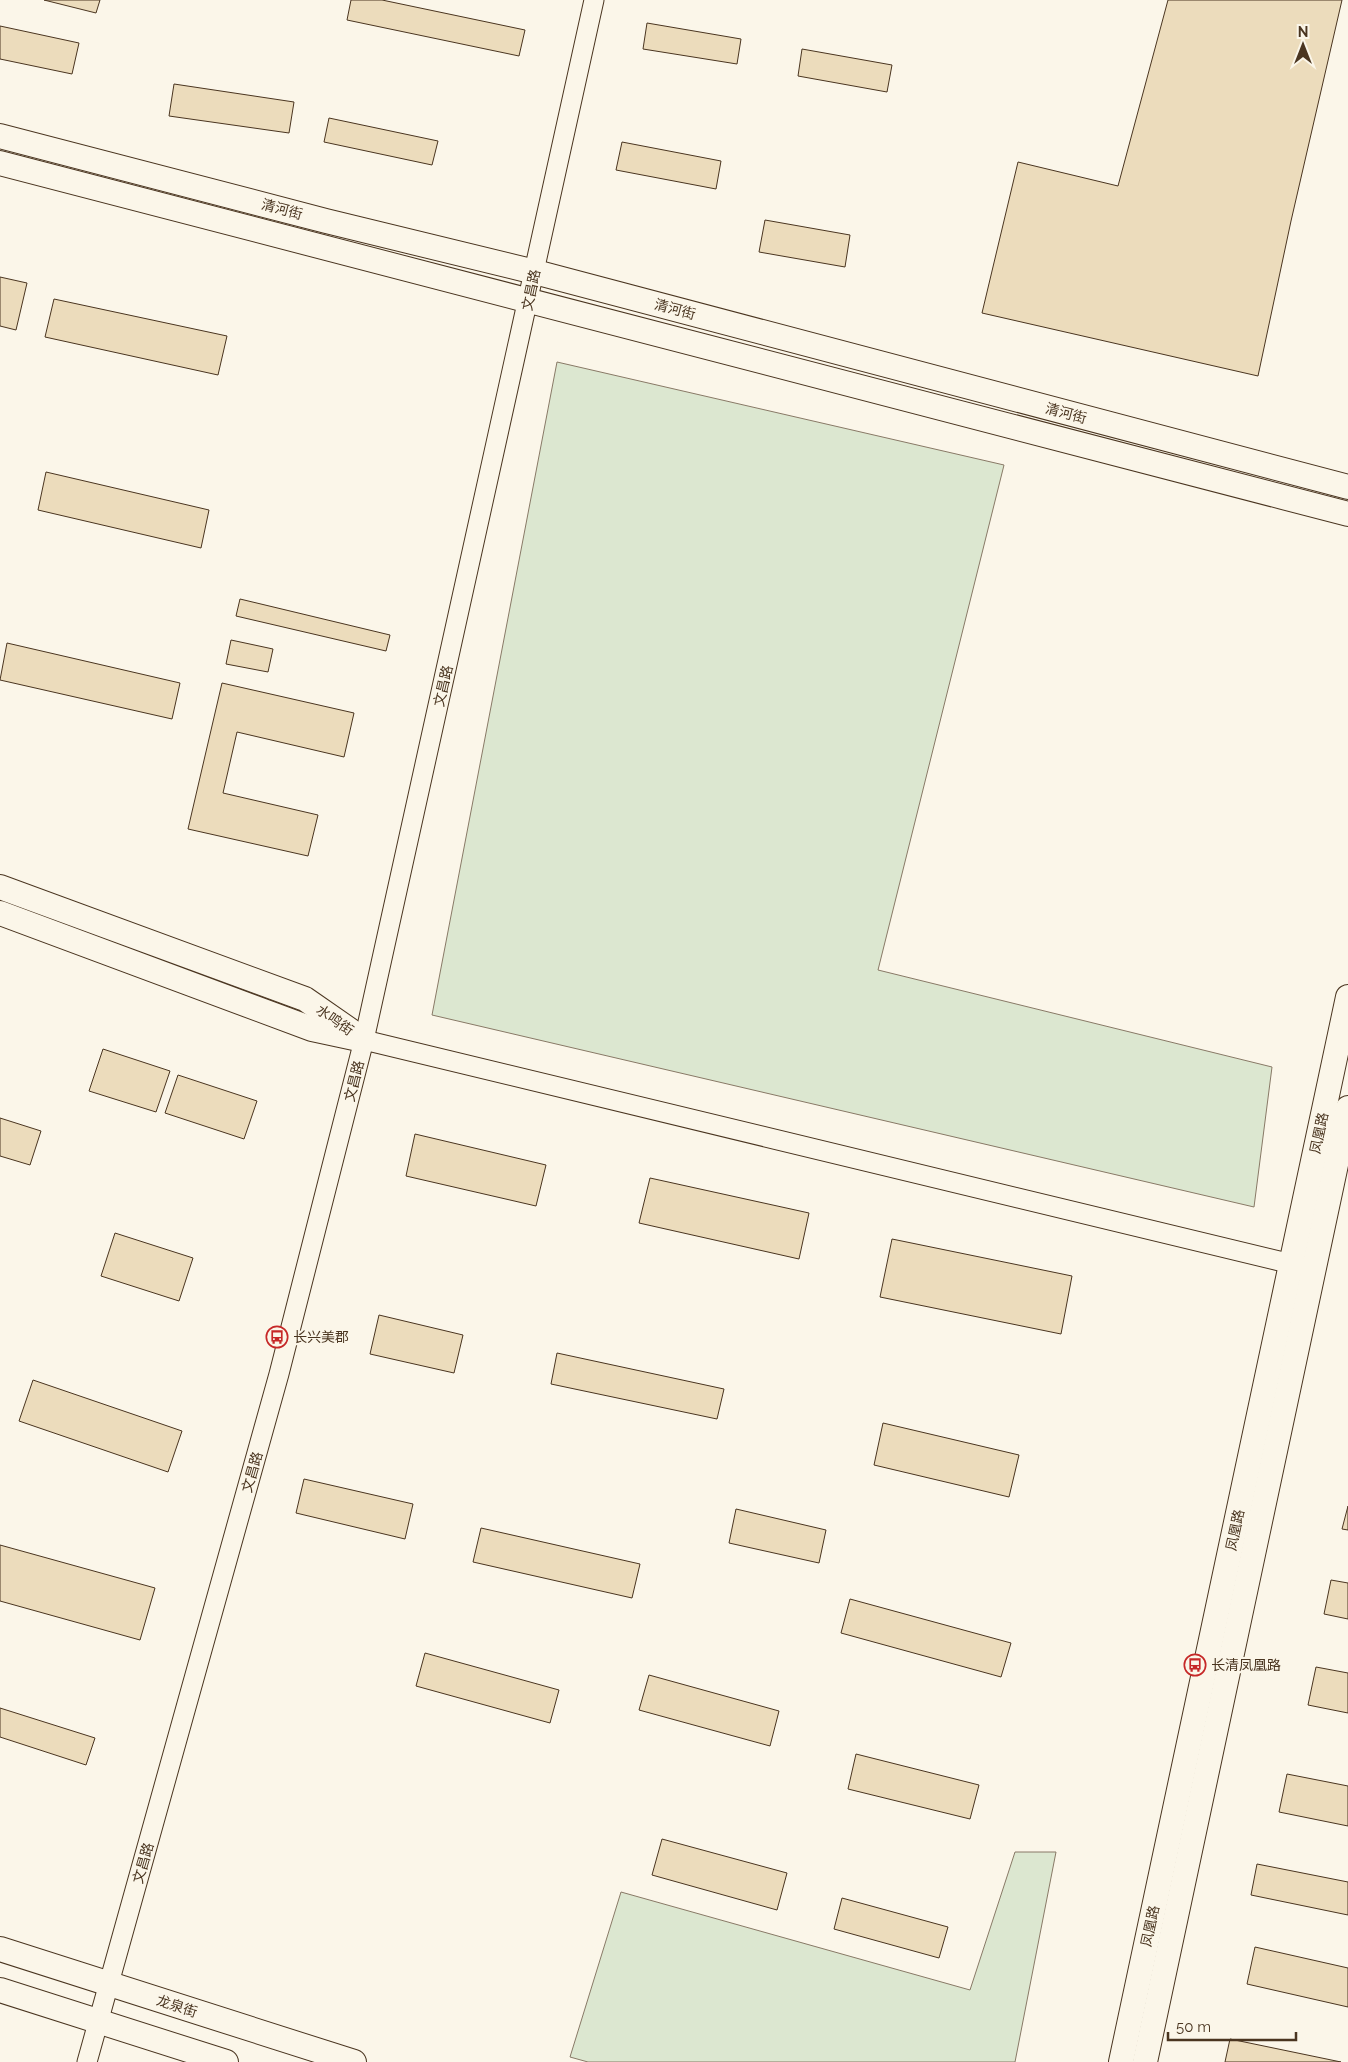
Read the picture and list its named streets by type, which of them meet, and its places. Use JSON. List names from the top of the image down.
{
  "streets": {
    "main road": [
      "清河街",
      "水鸣街",
      "凤凰路",
      "龙泉街"
    ],
    "street": ["文昌路"]
  },
  "crossings": [
    ["清河街", "文昌路"],
    ["文昌路", "水鸣街"],
    ["文昌路", "龙泉街"]
  ],
  "places": {
    "bus stop": ["长兴美郡", "长清凤凰路"]
  },
  "scale_bar": "50 m",
  "north": "top"
}
